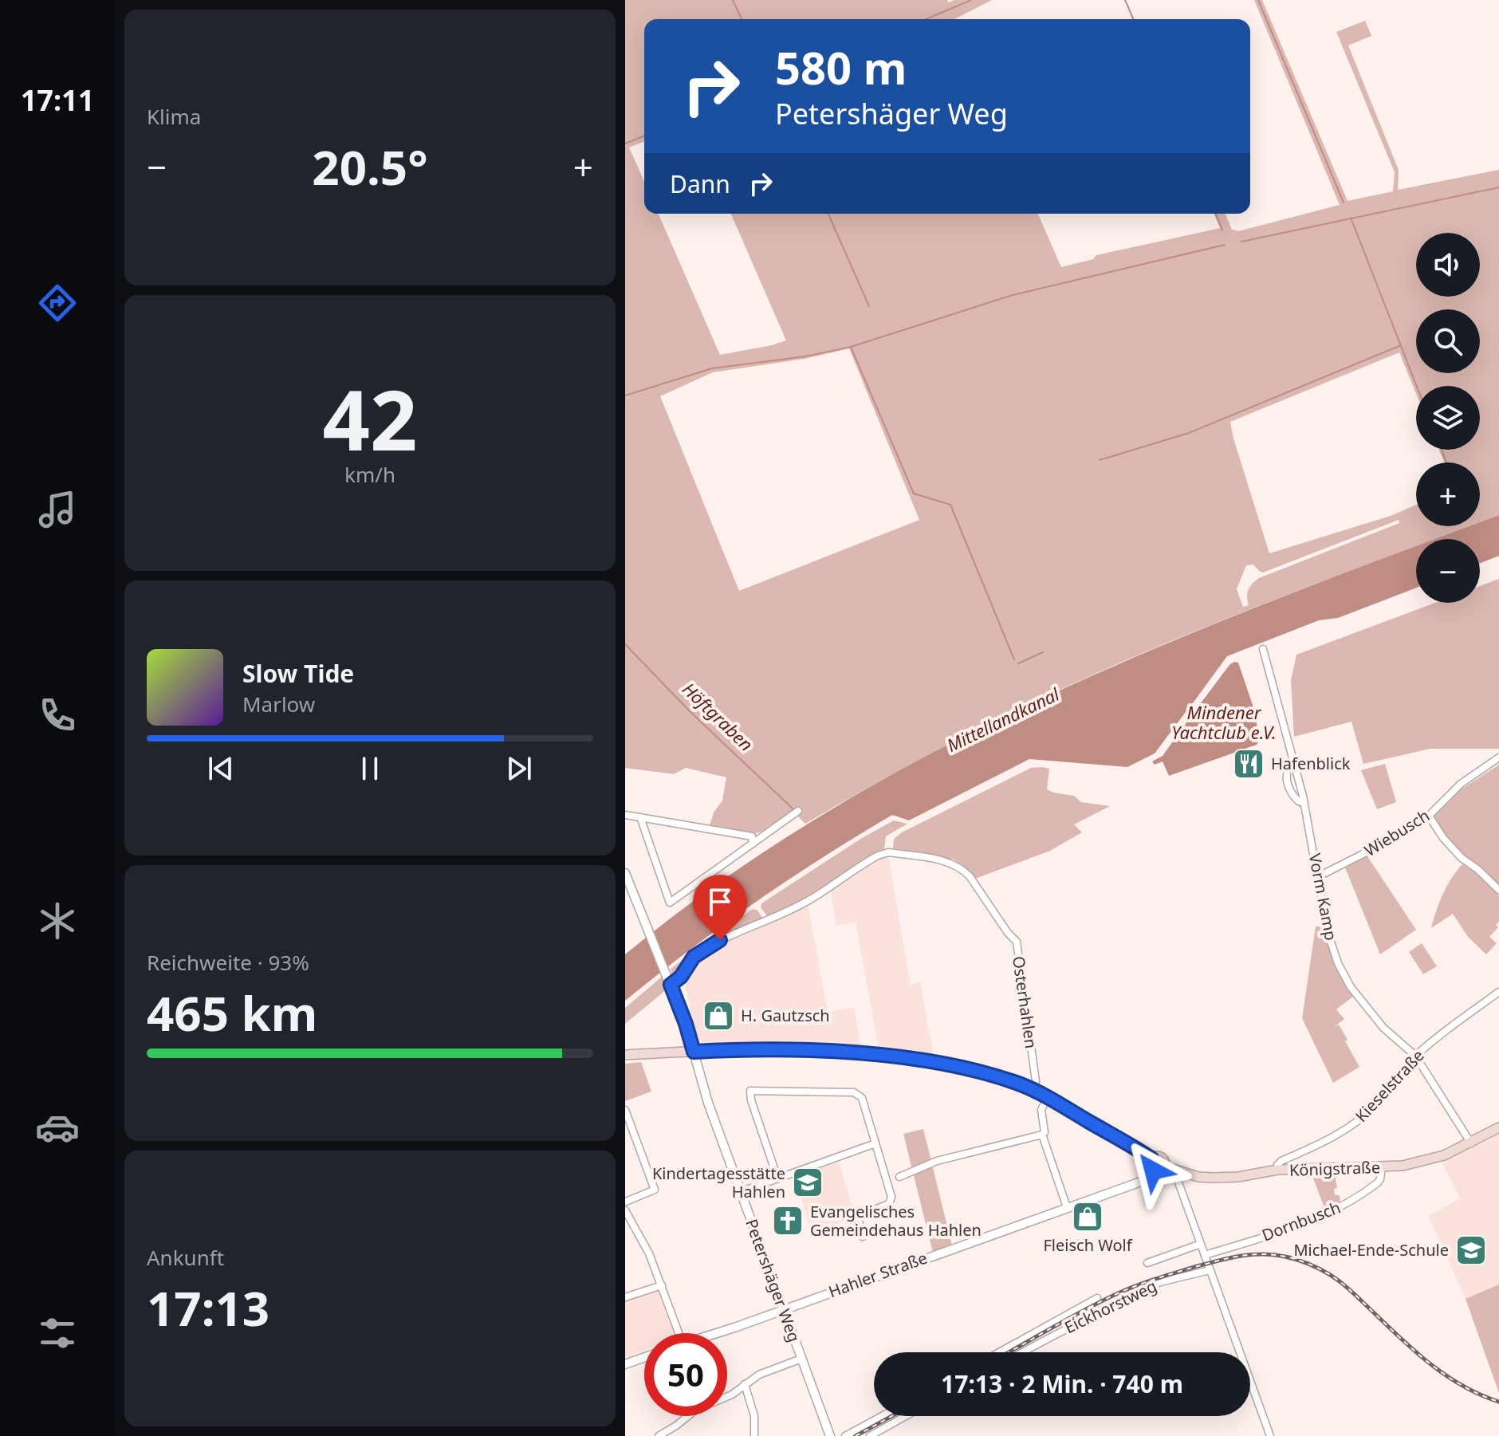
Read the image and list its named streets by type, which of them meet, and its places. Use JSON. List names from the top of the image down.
{
  "streets": {
    "main road": ["Königstraße"],
    "street": [
      "Wiebusch",
      "Vorm Kamp",
      "Osterhahlen",
      "Kieselstraße",
      "Dornbusch",
      "Hahler Straße",
      "Petershäger Weg",
      "Eickhorstweg"
    ]
  },
  "crossings": [
    ["Wiebusch", "Vorm Kamp"],
    ["Vorm Kamp", "Kieselstraße"],
    ["Vorm Kamp", "Königstraße"],
    ["Osterhahlen", "Petershäger Weg"],
    ["Kieselstraße", "Königstraße"],
    ["Königstraße", "Dornbusch"],
    ["Königstraße", "Hahler Straße"],
    ["Hahler Straße", "Petershäger Weg"]
  ],
  "water": ["Mindener Yachtclub e.V.", "Höftgraben", "Mittellandkanal"],
  "places": {
    "restaurant": ["Hafenblick"],
    "shop": ["H. Gautzsch", "Fleisch Wolf"],
    "school or university": ["Kindertagesstätte Hahlen", "Michael-Ende-Schule"],
    "church": ["Evangelisches Gemeindehaus Hahlen"]
  },
  "page": {
    "tabs": "17:11",
    "tile": [
      "Klima",
      ["42", "km/h"],
      ["Reichweite · 93%", "465 km"],
      ["Ankunft", "17:13"]
    ],
    "turn": ["580 m", "Petershäger Weg"],
    "heat": ["−", "20.5°", "+"],
    "then": "Dann",
    "map_buttons": ["+", "−"],
    "song": ["Slow Tide", "Marlow"],
    "limit": "50",
    "trip": "17:13 · 2 Min. · 740 m"
  }
}
